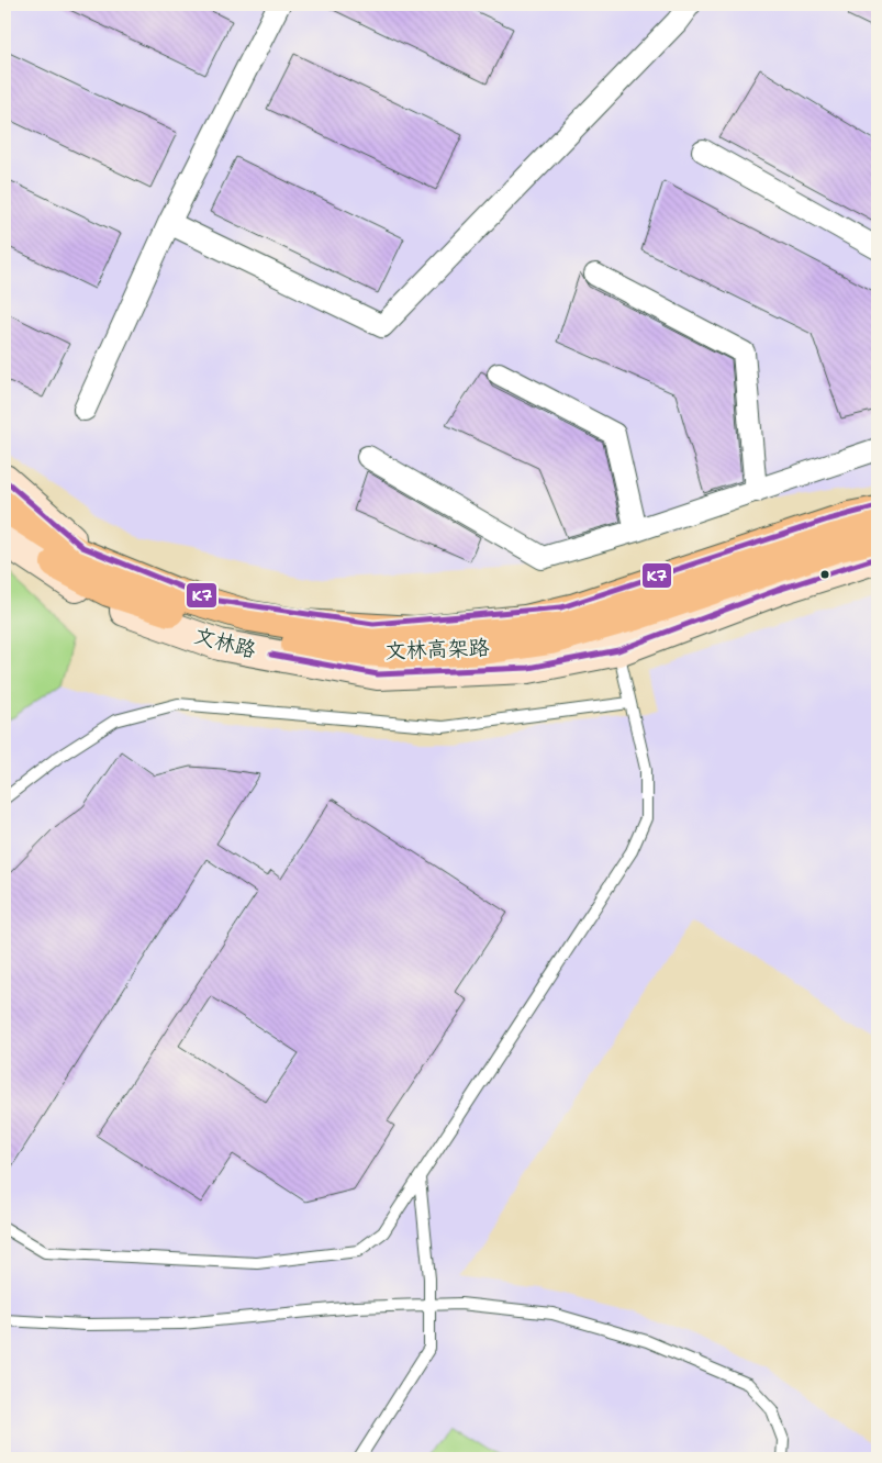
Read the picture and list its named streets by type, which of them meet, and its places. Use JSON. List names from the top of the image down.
{
  "streets": {
    "highway": ["文林高架路"],
    "main road": ["文林路"]
  },
  "lines": ["transit line K7"]
}
